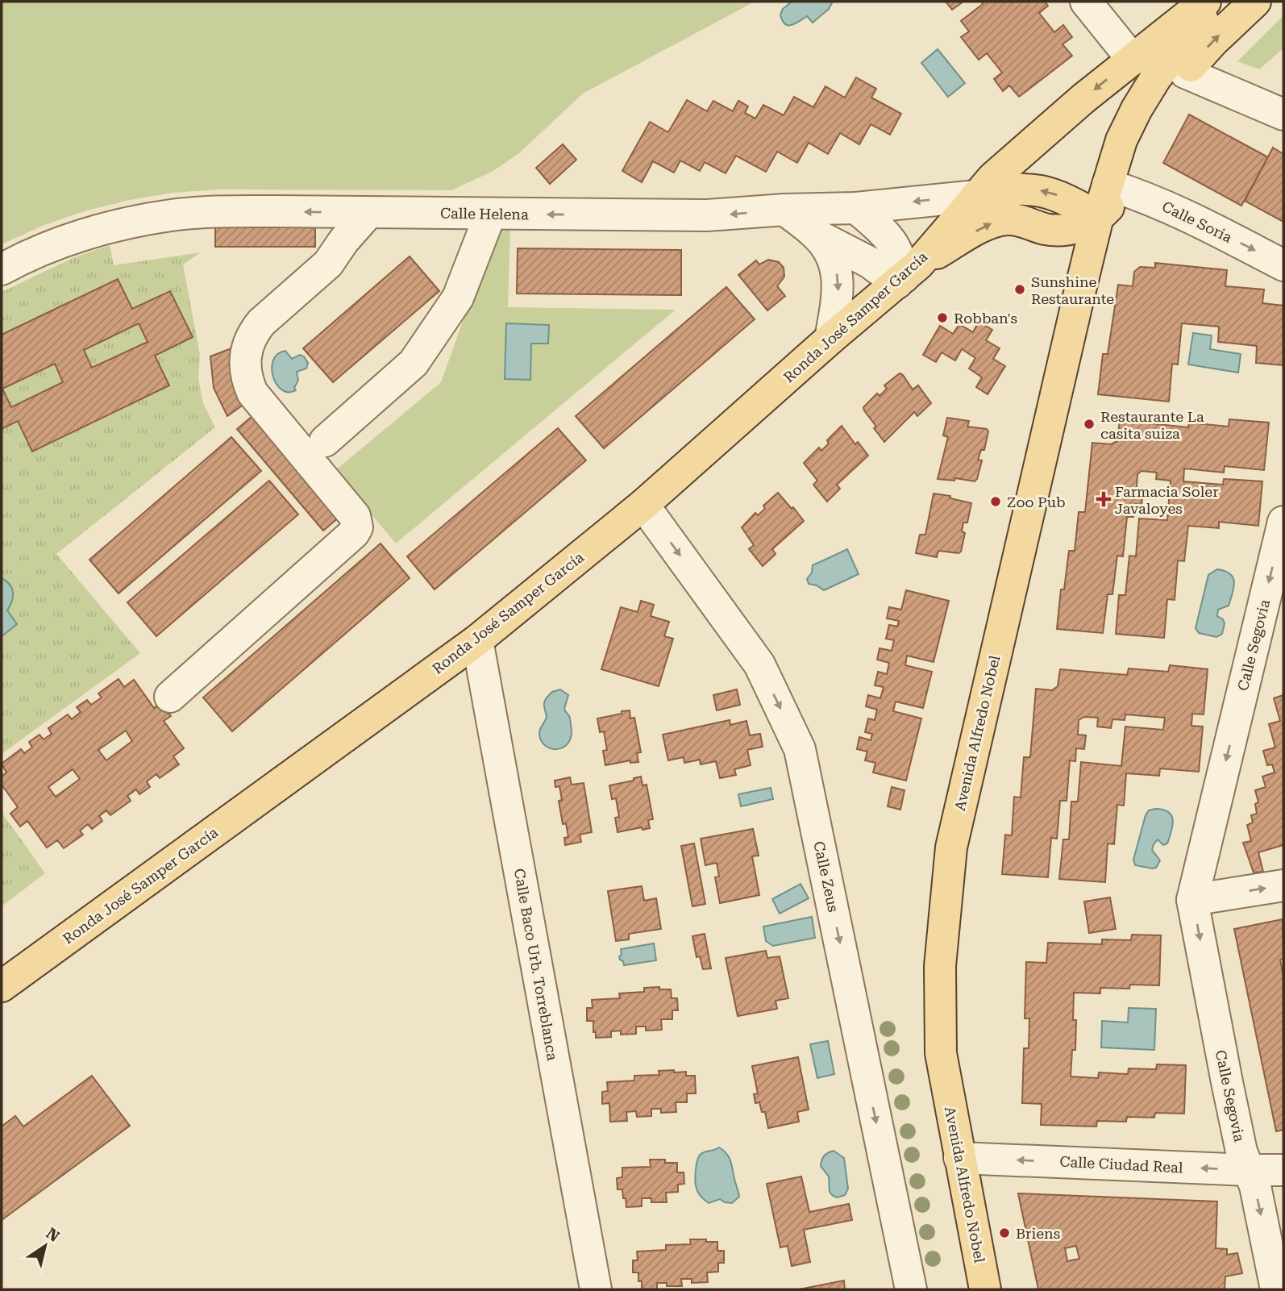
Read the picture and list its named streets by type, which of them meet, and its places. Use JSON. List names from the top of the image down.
{
  "streets": {
    "main road": ["Ronda José Samper García", "Avenida Alfredo Nobel"],
    "street": [
      "Calle Helena",
      "Calle Soria",
      "Calle Segovia",
      "Calle Zeus",
      "Calle Baco Urb. Torreblanca",
      "Calle Ciudad Real"
    ]
  },
  "crossings": [
    ["Calle Helena", "Ronda José Samper García"],
    ["Ronda José Samper García", "Calle Zeus"],
    ["Ronda José Samper García", "Calle Baco Urb. Torreblanca"],
    ["Calle Segovia", "Calle Ciudad Real"],
    ["Avenida Alfredo Nobel", "Calle Ciudad Real"]
  ],
  "one_way": [
    "Calle Helena",
    "Calle Segovia",
    "Calle Zeus",
    "Calle Ciudad Real"
  ],
  "places": {
    "other": [
      "Sunshine Restaurante",
      "Robban's",
      "Restaurante La casita suiza",
      "Zoo Pub",
      "Briens"
    ],
    "health": ["Farmacia Soler Javaloyes"]
  },
  "north": "top right"
}
